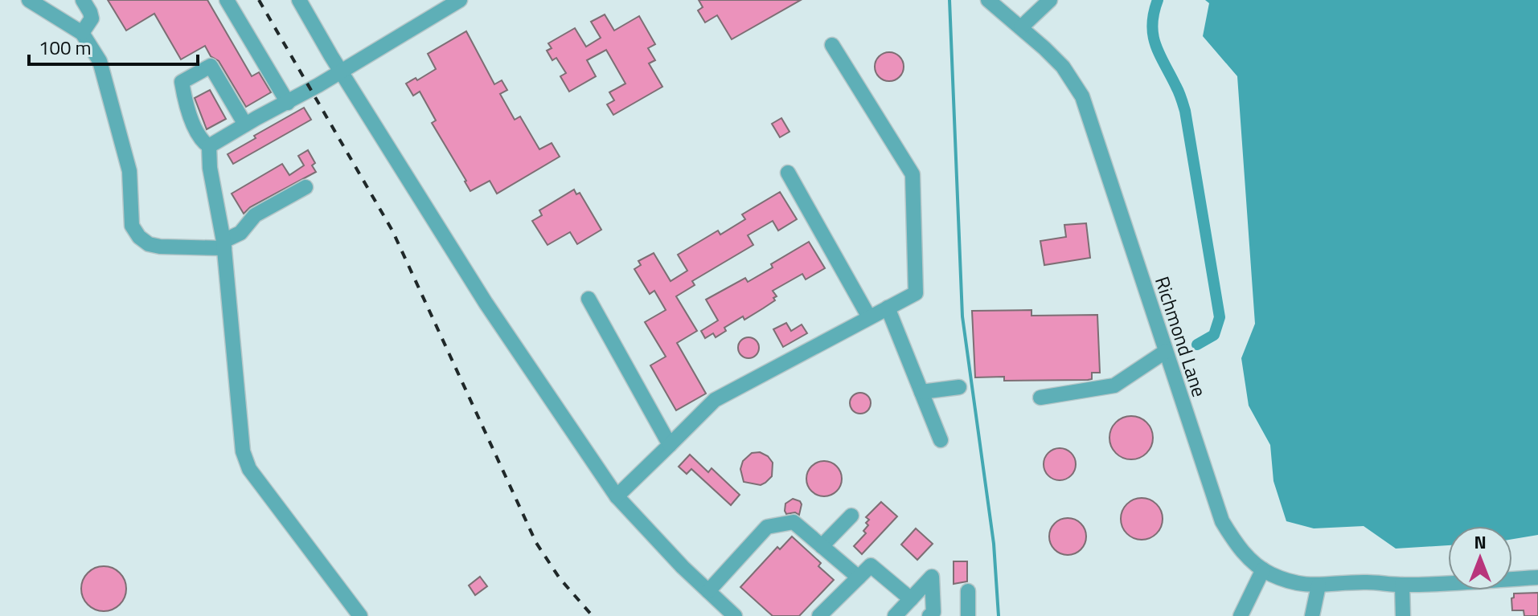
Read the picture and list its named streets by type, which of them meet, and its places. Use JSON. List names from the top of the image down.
{
  "streets": {
    "lane": ["Richmond Lane"]
  },
  "scale_bar": "100 m",
  "north": "top"
}
